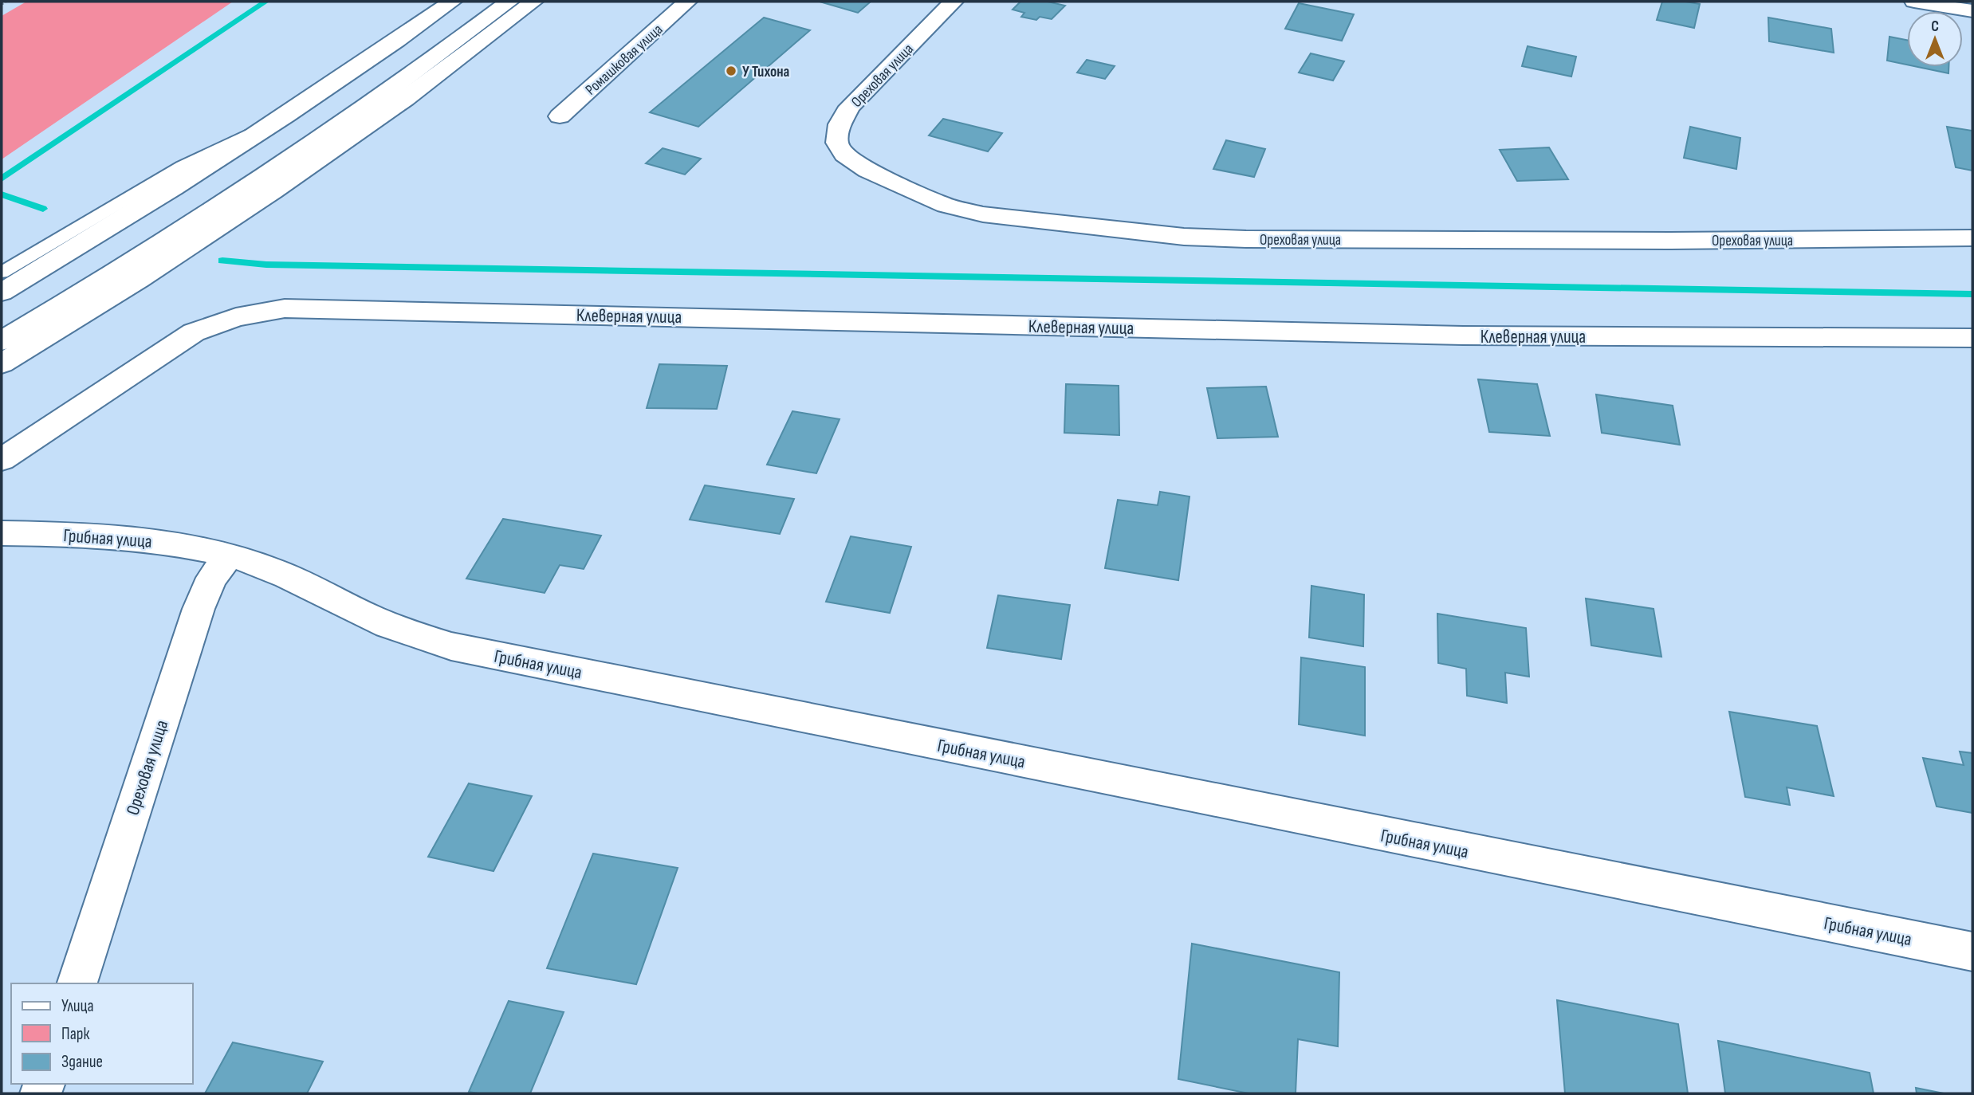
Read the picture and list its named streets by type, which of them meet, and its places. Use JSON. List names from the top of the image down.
{
  "streets": {
    "main road": [
      "Ромашковая улица",
      "Ореховая улица",
      "Клеверная улица",
      "Грибная улица"
    ]
  },
  "crossings": [
    ["Ореховая улица", "Грибная улица"]
  ],
  "places": ["У Тихона"],
  "legend": ["Улица", "Парк", "Здание"],
  "north": "top"
}
